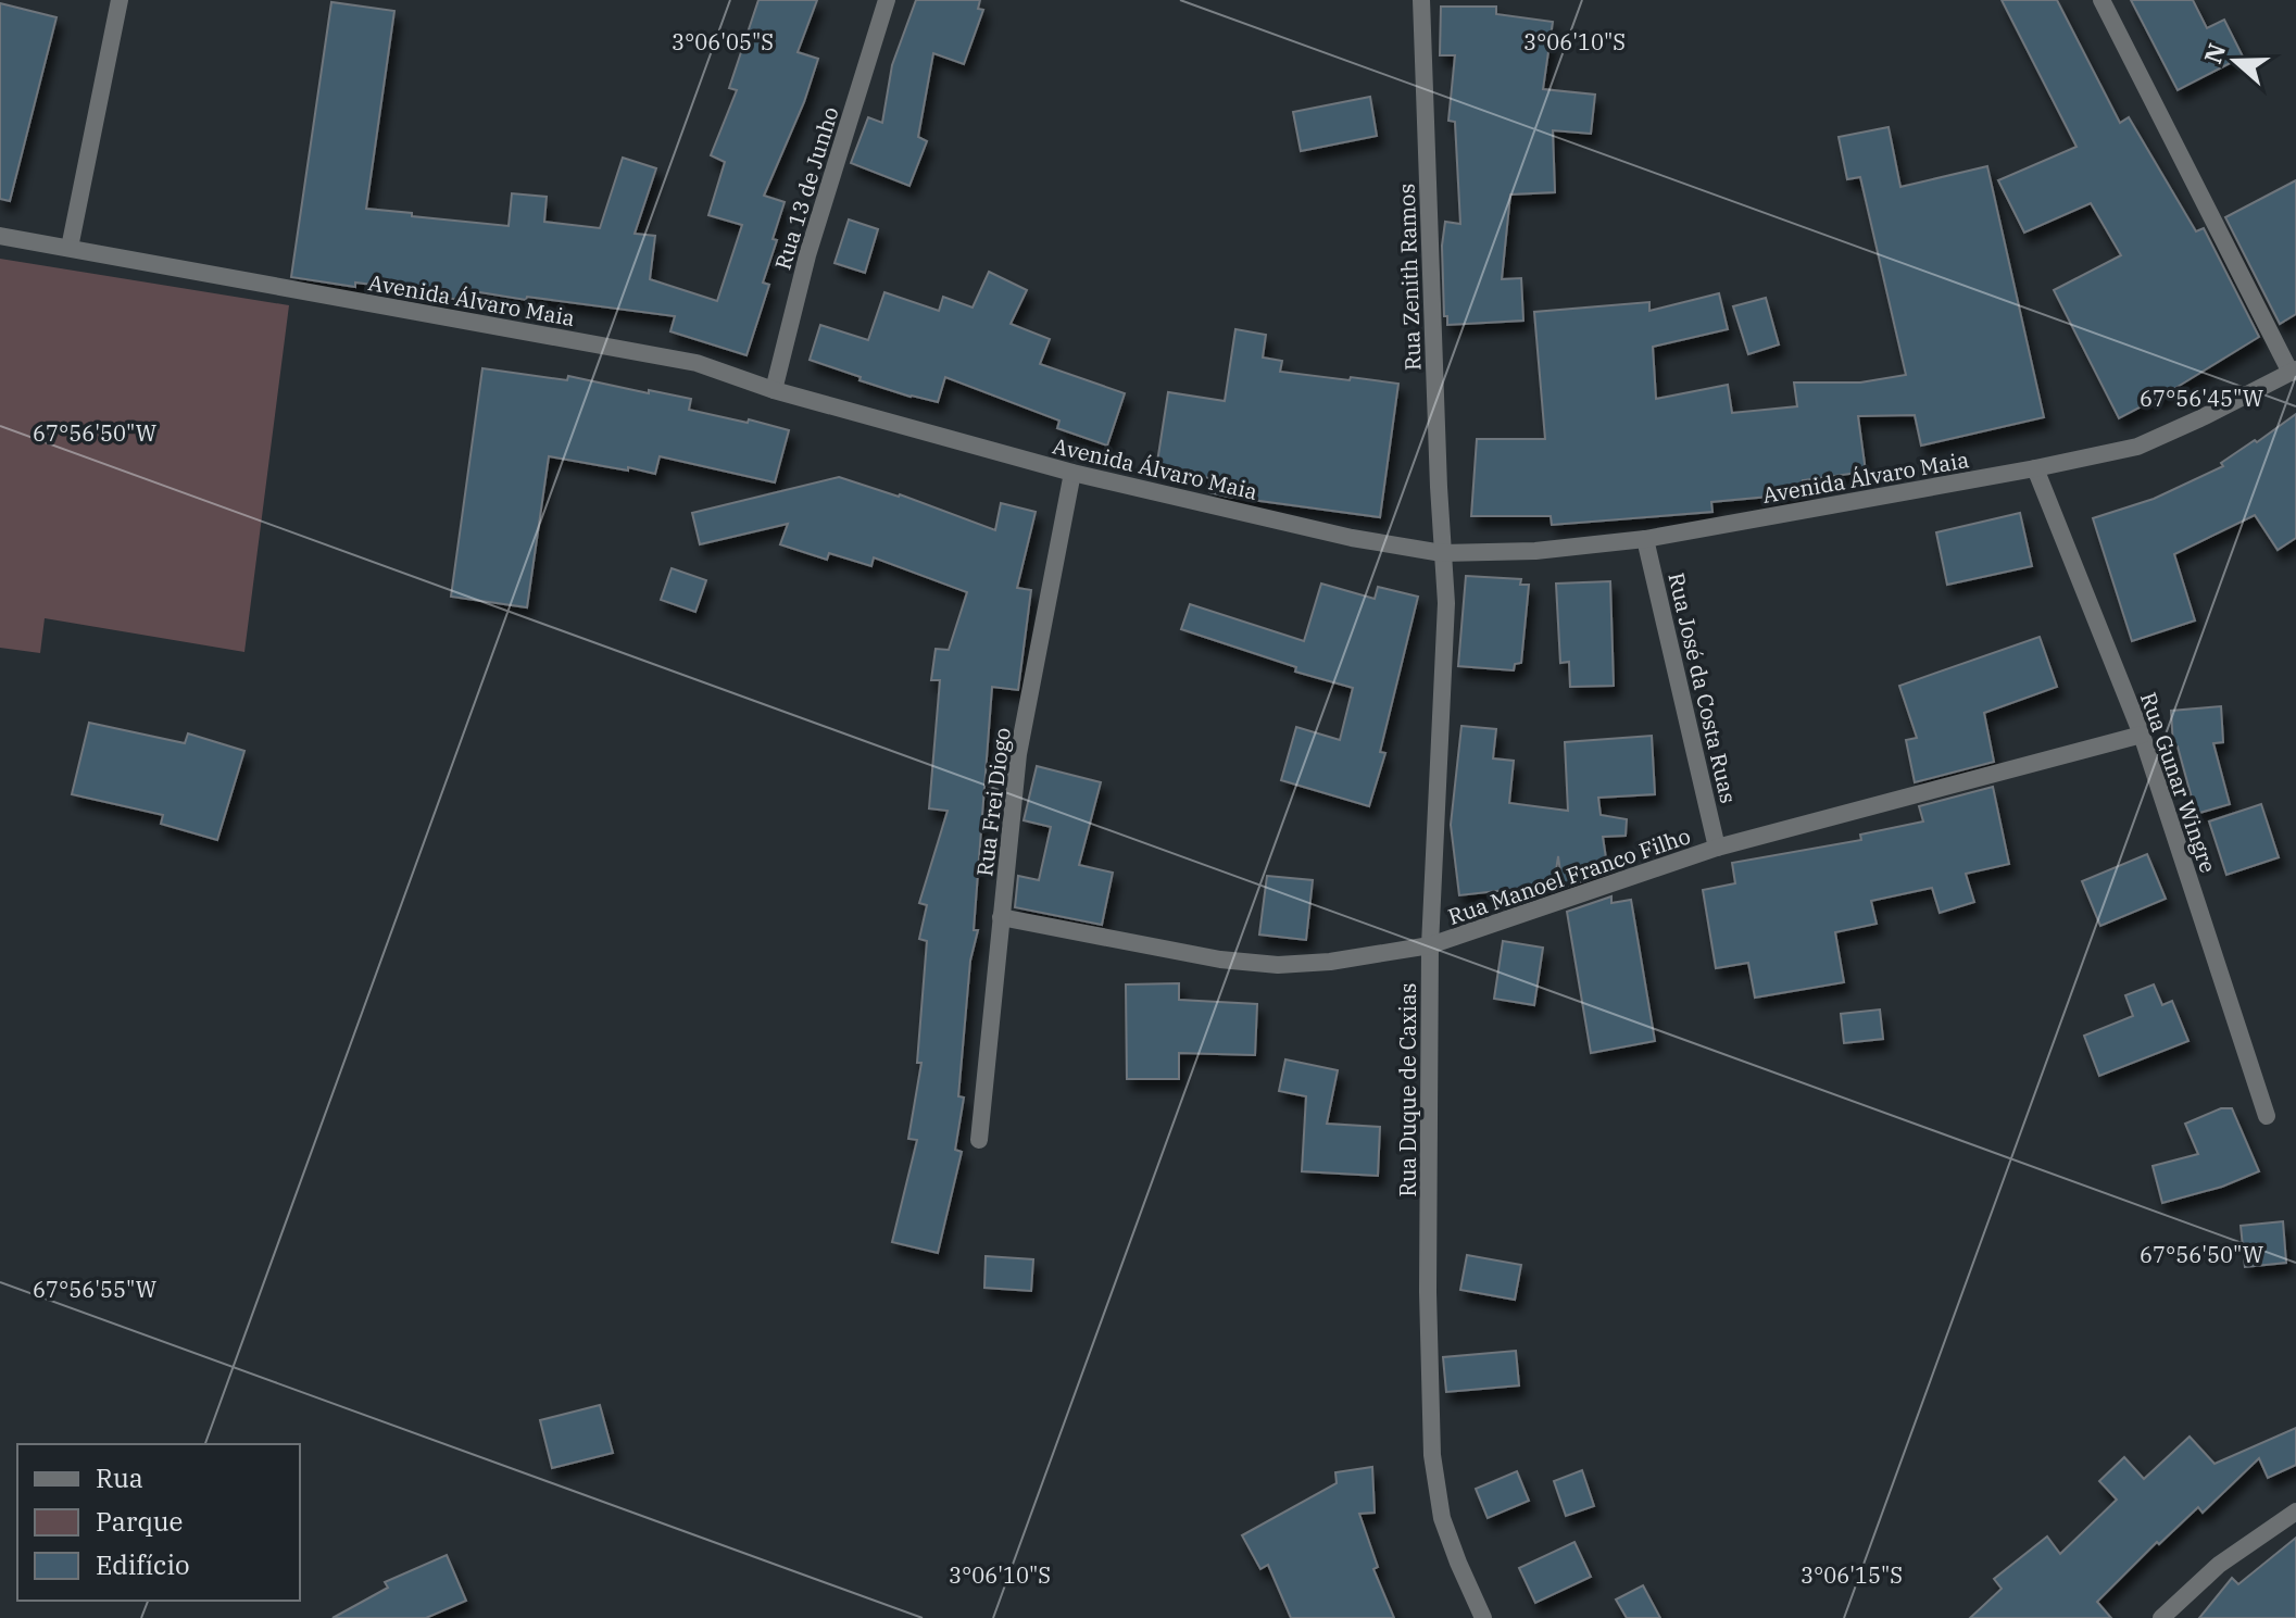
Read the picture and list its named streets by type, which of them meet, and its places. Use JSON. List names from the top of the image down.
{
  "streets": {
    "street": [
      "Rua 13 de Junho",
      "Rua Zenith Ramos",
      "Avenida Álvaro Maia",
      "Rua José da Costa Ruas",
      "Rua Gunar Wingre",
      "Rua Frei Diogo",
      "Rua Manoel Franco Filho",
      "Rua Duque de Caxias"
    ]
  },
  "crossings": [
    ["Rua 13 de Junho", "Avenida Álvaro Maia"],
    ["Rua Zenith Ramos", "Avenida Álvaro Maia"],
    ["Rua Zenith Ramos", "Rua Duque de Caxias"],
    ["Avenida Álvaro Maia", "Rua José da Costa Ruas"],
    ["Avenida Álvaro Maia", "Rua Gunar Wingre"],
    ["Avenida Álvaro Maia", "Rua Frei Diogo"],
    ["Avenida Álvaro Maia", "Rua Duque de Caxias"],
    ["Rua José da Costa Ruas", "Rua Manoel Franco Filho"],
    ["Rua Gunar Wingre", "Rua Manoel Franco Filho"],
    ["Rua Frei Diogo", "Rua Manoel Franco Filho"],
    ["Rua Manoel Franco Filho", "Rua Duque de Caxias"]
  ],
  "legend": ["Rua", "Parque", "Edifício"],
  "north": "left",
  "coordinates": [
    "3°06'05\"S",
    "3°06'10\"S",
    "67°56'45\"W",
    "67°56'50\"W",
    "67°56'55\"W",
    "3°06'15\"S"
  ]
}
